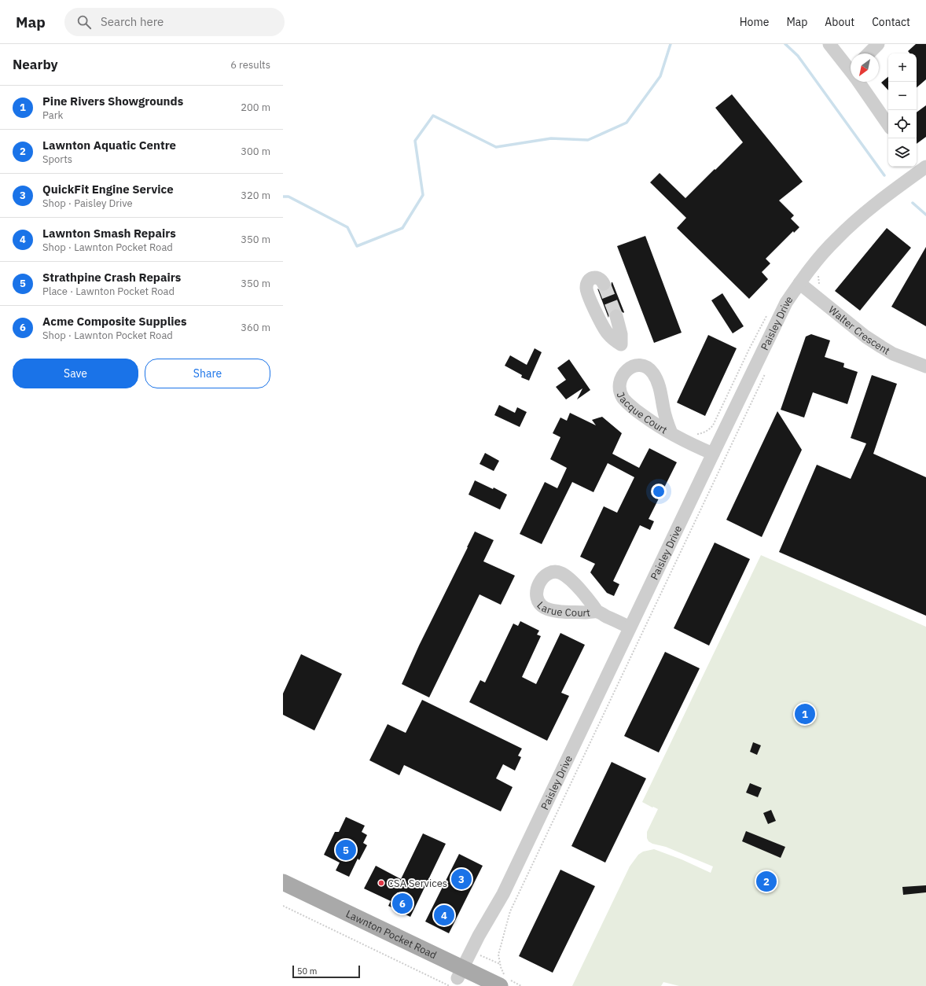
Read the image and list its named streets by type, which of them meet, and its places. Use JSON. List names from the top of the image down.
{
  "streets": {
    "main road": ["Lawnton Pocket Road"],
    "street": [
      "Paisley Drive",
      "Walter Crescent",
      "Jacque Court",
      "Larue Court"
    ]
  },
  "crossings": [
    ["Paisley Drive", "Walter Crescent"],
    ["Paisley Drive", "Jacque Court"],
    ["Paisley Drive", "Larue Court"],
    ["Paisley Drive", "Lawnton Pocket Road"]
  ],
  "places": ["CSA Services"],
  "scale_bar": "50 m",
  "north": "bottom left",
  "page": {
    "header": "Map",
    "search": "Search here",
    "nav": [
      "Home",
      "Map",
      "About",
      "Contact"
    ],
    "heading": ["Nearby", "6 results"],
    "map_buttons": ["+", "−"],
    "list": [
      {
        "mark": "1",
        "name": "Pine Rivers Showgrounds",
        "note": "Park",
        "value": "200 m"
      },
      {
        "mark": "2",
        "name": "Lawnton Aquatic Centre",
        "note": "Sports",
        "value": "300 m"
      },
      {
        "mark": "3",
        "name": "QuickFit Engine Service",
        "note": "Shop · Paisley Drive",
        "value": "320 m"
      },
      {
        "mark": "4",
        "name": "Lawnton Smash Repairs",
        "note": "Shop · Lawnton Pocket Road",
        "value": "350 m"
      },
      {
        "mark": "5",
        "name": "Strathpine Crash Repairs",
        "note": "Place · Lawnton Pocket Road",
        "value": "350 m"
      },
      {
        "mark": "6",
        "name": "Acme Composite Supplies",
        "note": "Shop · Lawnton Pocket Road",
        "value": "360 m"
      }
    ],
    "buttons": ["Save", "Share"],
    "pins": [
      "1",
      "5",
      "3",
      "2",
      "6",
      "4"
    ],
    "scale": "50 m"
  }
}
